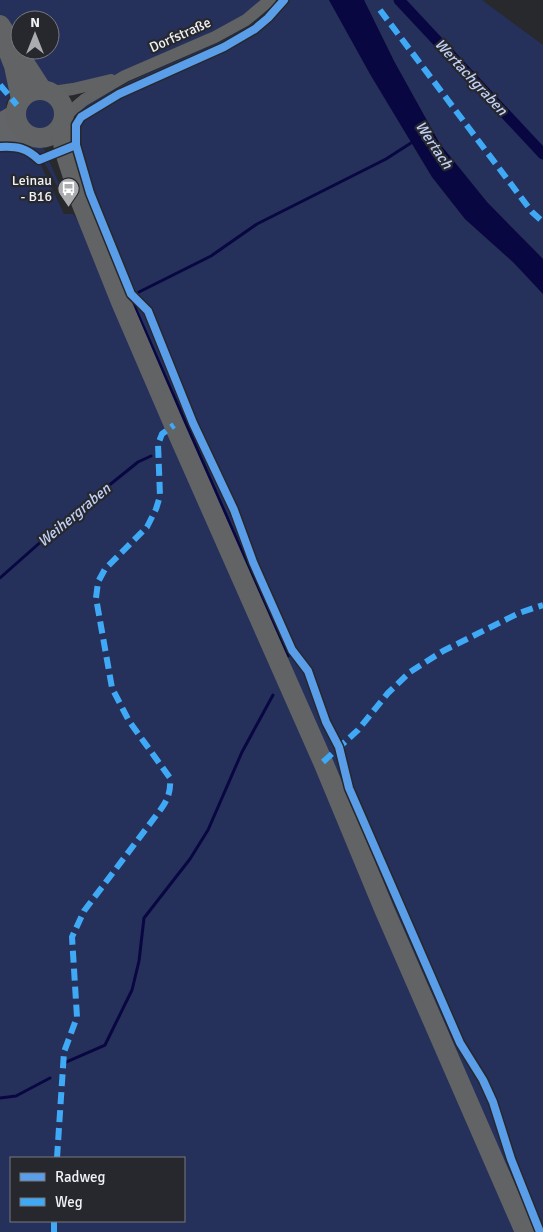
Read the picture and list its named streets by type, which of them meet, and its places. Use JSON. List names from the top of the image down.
{
  "streets": {
    "street": ["Dorfstraße"]
  },
  "water": ["Wertachgraben", "Wertach", "Weihergraben"],
  "places": {
    "bus stop": ["Leinau - B16"]
  },
  "legend": ["Radweg", "Weg"],
  "north": "top"
}
